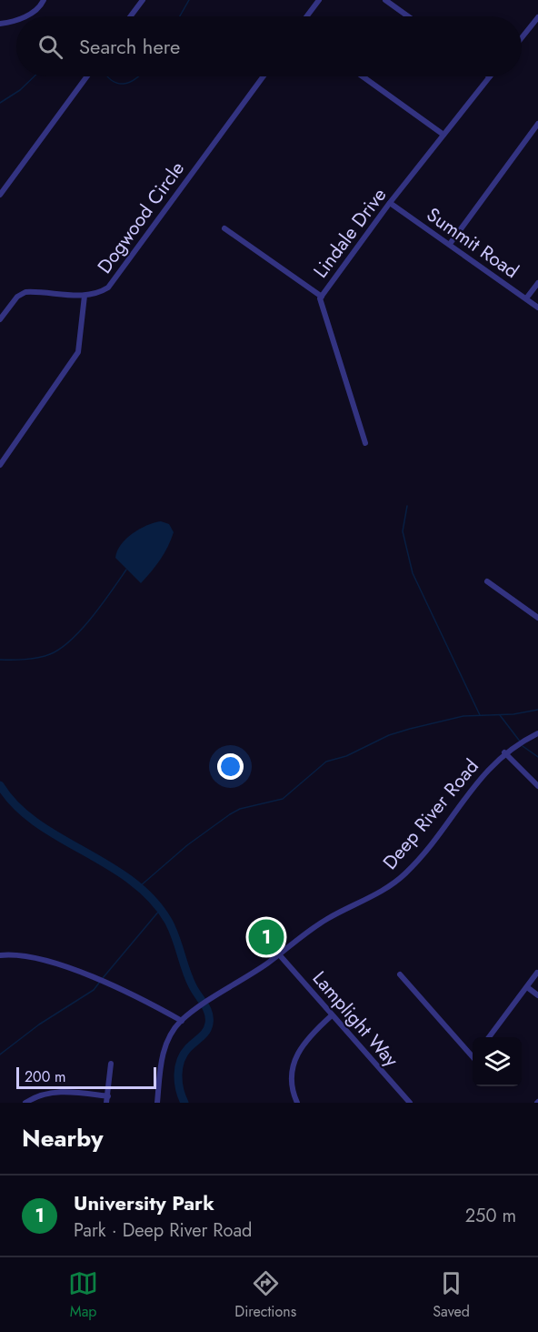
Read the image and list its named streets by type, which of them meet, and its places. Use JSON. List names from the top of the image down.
{
  "streets": {
    "street": [
      "Dogwood Circle",
      "Lindale Drive",
      "Summit Road",
      "Deep River Road",
      "Lamplight Way"
    ]
  },
  "crossings": [
    ["Lindale Drive", "Summit Road"],
    ["Deep River Road", "Lamplight Way"]
  ],
  "scale_bar": "200 m",
  "page": {
    "search": "Search here",
    "pins": "1",
    "scale": "200 m",
    "heading": "Nearby",
    "list": [
      {
        "mark": "1",
        "name": "University Park",
        "note": "Park · Deep River Road",
        "value": "250 m"
      }
    ],
    "nav": ["Map", "Directions", "Saved"]
  }
}
